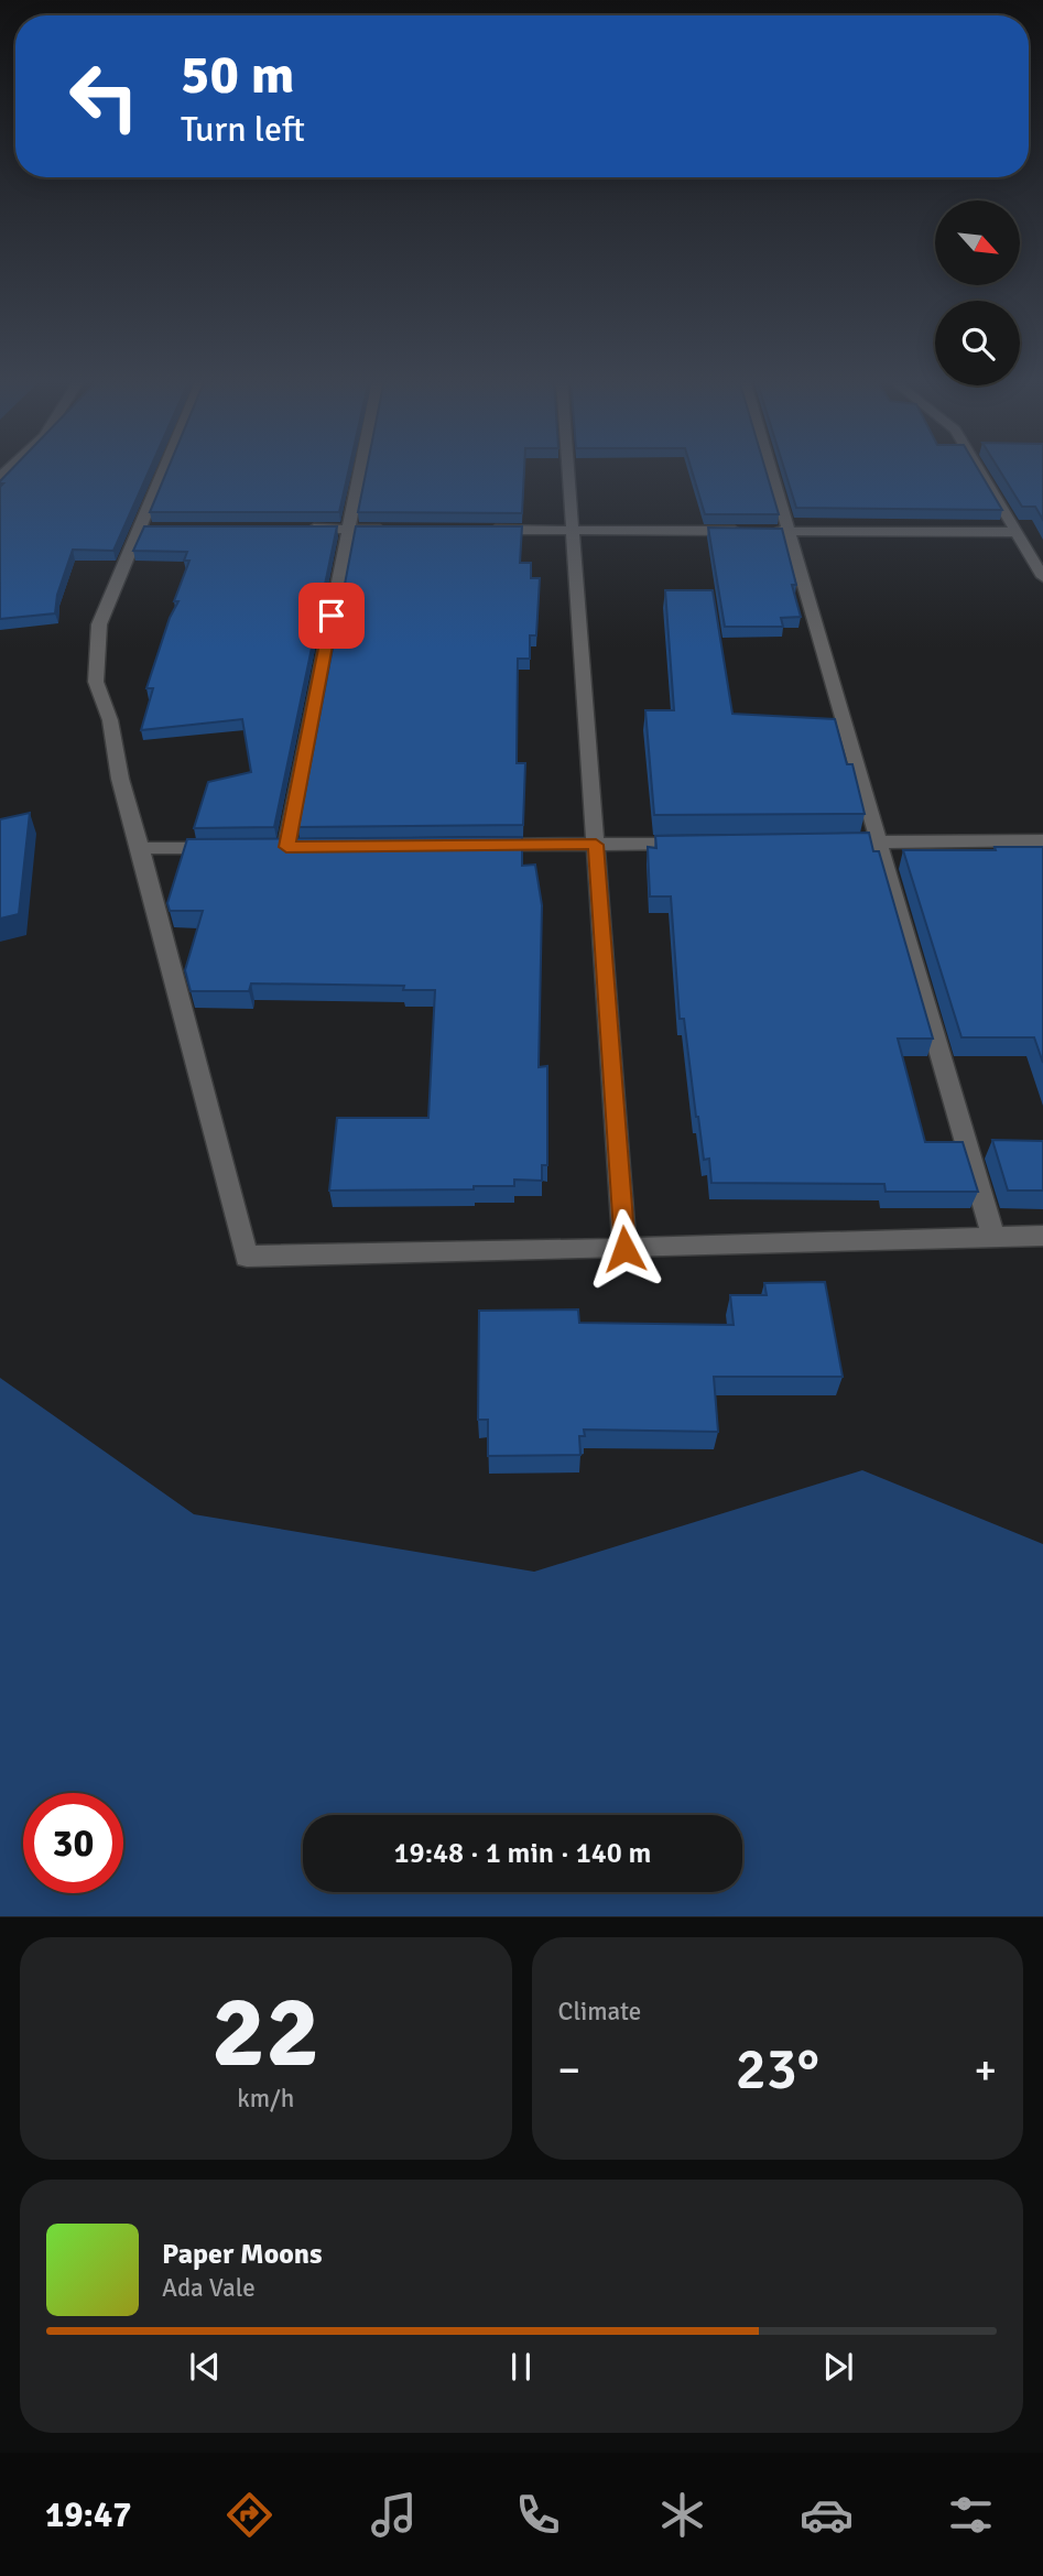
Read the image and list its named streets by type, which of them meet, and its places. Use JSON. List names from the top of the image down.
{
  "north": "bottom right",
  "page": {
    "turn": ["50 m", "Turn left"],
    "limit": "30",
    "trip": "19:48 · 1 min · 140 m",
    "tile": [
      ["22", "km/h"],
      "Climate"
    ],
    "heat": ["−", "23°", "+"],
    "song": ["Paper Moons", "Ada Vale"],
    "tabs": "19:47"
  }
}
